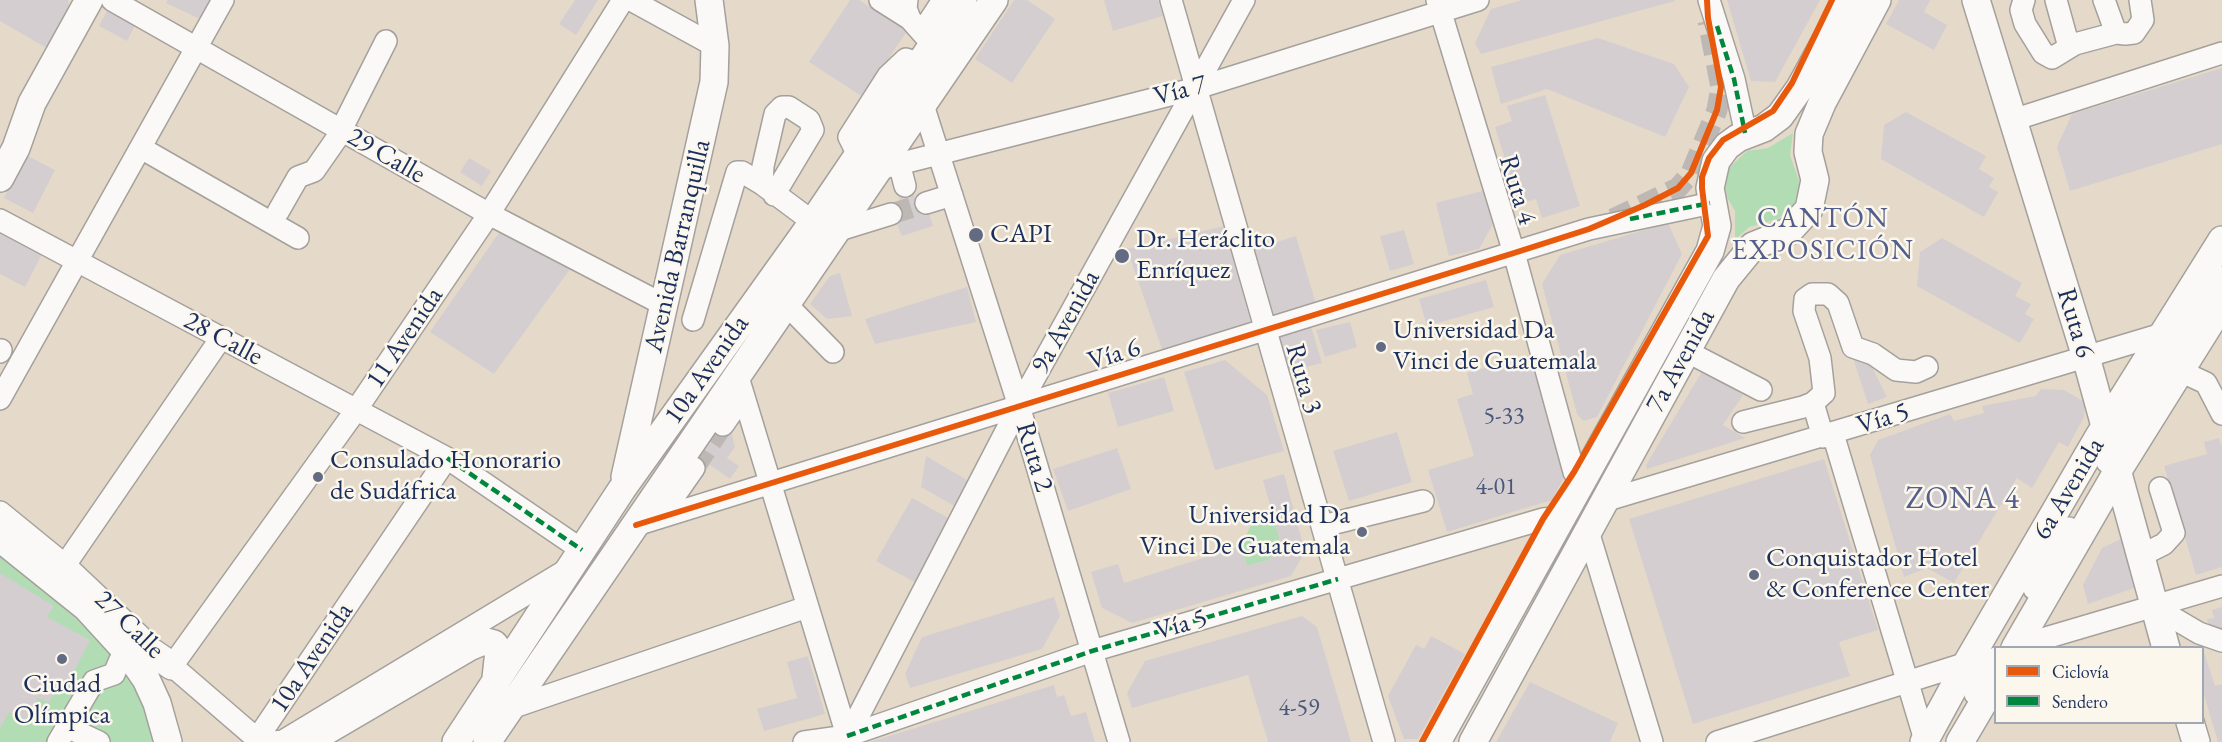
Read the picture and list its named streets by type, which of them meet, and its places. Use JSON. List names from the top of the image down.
{
  "streets": {
    "main road": [
      "Avenida Barranquilla",
      "Ruta 6",
      "7a Avenida",
      "10a Avenida",
      "6a Avenida",
      "27 Calle"
    ],
    "street": [
      "Vía 7",
      "29 Calle",
      "Ruta 4",
      "9a Avenida",
      "11 Avenida",
      "28 Calle",
      "Vía 6",
      "Ruta 3",
      "Vía 5",
      "Ruta 2"
    ]
  },
  "crossings": [
    ["Vía 7", "Ruta 4"],
    ["Vía 7", "9a Avenida"],
    ["Vía 7", "10a Avenida"],
    ["Vía 7", "Ruta 3"],
    ["Vía 7", "Ruta 2"],
    ["29 Calle", "Avenida Barranquilla"],
    ["29 Calle", "11 Avenida"],
    ["Ruta 4", "Vía 6"],
    ["Ruta 4", "7a Avenida"],
    ["Avenida Barranquilla", "10a Avenida"],
    ["9a Avenida", "Vía 6"],
    ["9a Avenida", "Ruta 3"],
    ["9a Avenida", "Vía 5"],
    ["9a Avenida", "Ruta 2"],
    ["Ruta 6", "Vía 5"],
    ["Ruta 6", "6a Avenida"],
    ["11 Avenida", "28 Calle"],
    ["11 Avenida", "27 Calle"],
    ["28 Calle", "10a Avenida"],
    ["Vía 6", "10a Avenida"],
    ["Vía 6", "Ruta 3"],
    ["Vía 6", "Ruta 2"],
    ["7a Avenida", "Vía 5"],
    ["10a Avenida", "Ruta 2"],
    ["10a Avenida", "27 Calle"],
    ["Ruta 3", "Vía 5"],
    ["Vía 5", "Ruta 2"],
    ["Vía 5", "6a Avenida"]
  ],
  "districts": ["CANTÓN EXPOSICIÓN", "ZONA 4"],
  "places": [
    "CAPI",
    "Dr. Heráclito Enríquez",
    "Universidad Da Vinci de Guatemala",
    "Consulado Honorario de Sudáfrica",
    "Universidad Da Vinci De Guatemala",
    "Conquistador Hotel & Conference Center",
    "Ciudad Olímpica"
  ],
  "house_numbers": ["5-33", "4-01", "4-59"],
  "legend": ["Ciclovía", "Sendero"]
}
